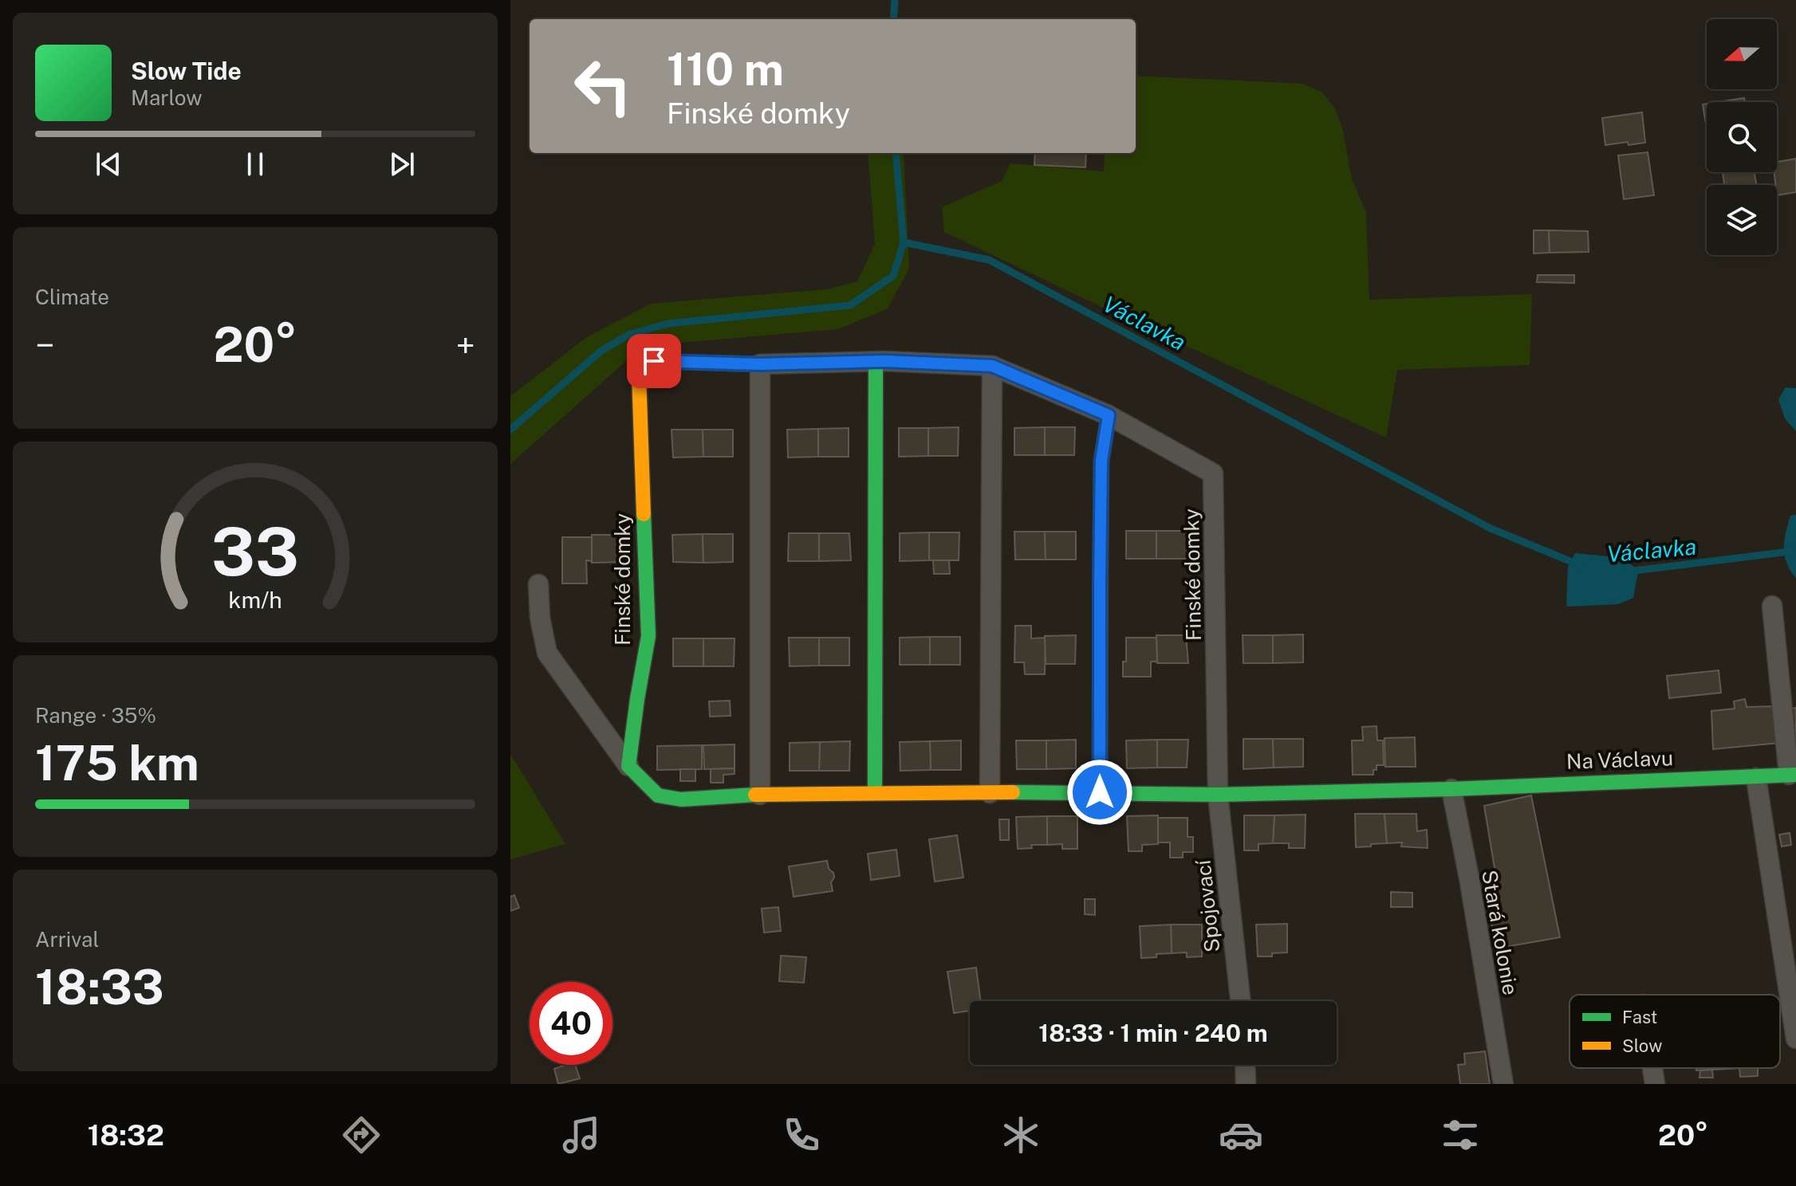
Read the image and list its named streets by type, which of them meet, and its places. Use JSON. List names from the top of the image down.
{
  "streets": {
    "street": [
      "Finské domky",
      "Na Václavu",
      "Spojovací",
      "Stará kolonie"
    ]
  },
  "crossings": [
    ["Finské domky", "Spojovací"],
    ["Na Václavu", "Stará kolonie"]
  ],
  "water": ["Václavka"],
  "legend": ["Fast", "Slow"],
  "north": "left",
  "page": {
    "turn": ["110 m", "Finské domky"],
    "song": ["Slow Tide", "Marlow"],
    "tile": [
      "Climate",
      ["Range · 35%", "175 km"],
      ["Arrival", "18:33"]
    ],
    "heat": ["−", "20°", "+"],
    "limit": "40",
    "trip": "18:33 · 1 min · 240 m",
    "tabs": ["18:32", "20°"],
    "gauge": ["33", "km/h"]
  }
}
